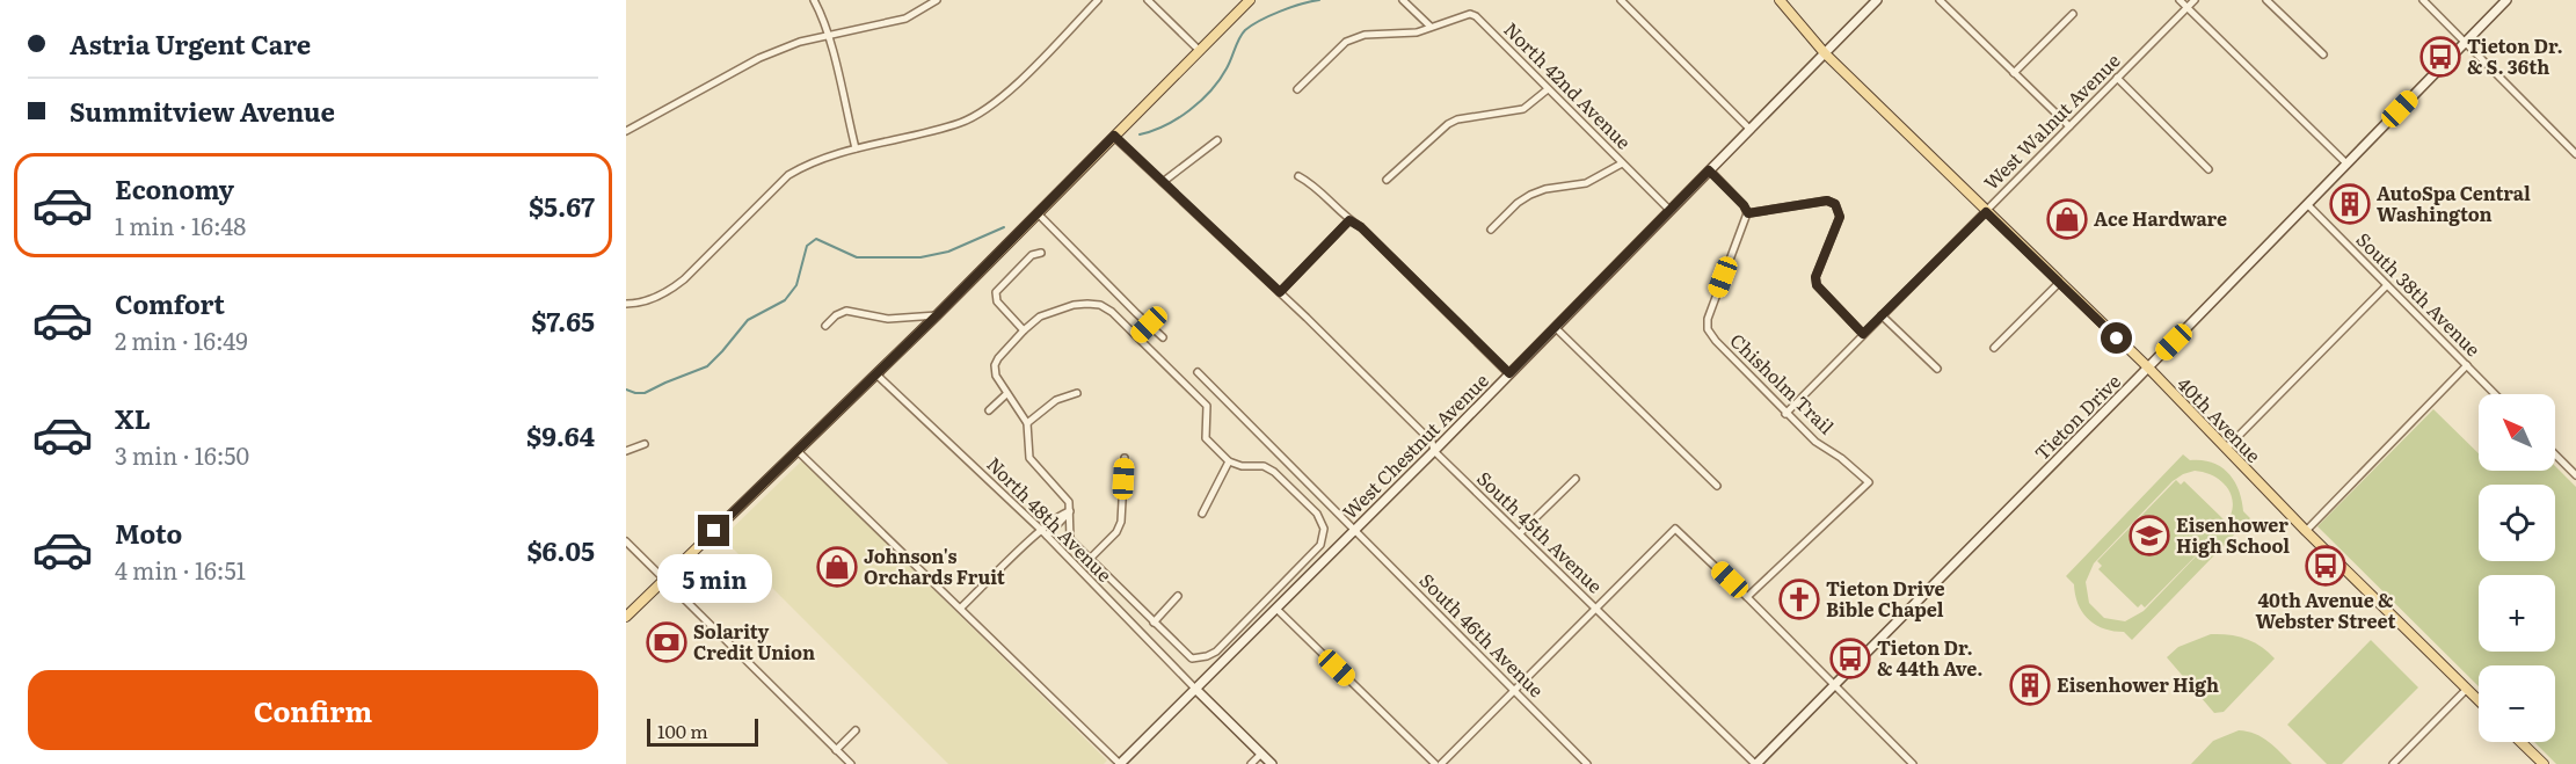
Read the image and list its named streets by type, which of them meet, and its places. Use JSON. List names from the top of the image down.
{
  "streets": {
    "main road": ["40th Avenue"],
    "street": [
      "North 42nd Avenue",
      "West Walnut Avenue",
      "South 38th Avenue",
      "Chisholm Trail",
      "Tieton Drive",
      "West Chestnut Avenue",
      "North 48th Avenue",
      "South 45th Avenue",
      "South 46th Avenue"
    ]
  },
  "crossings": [
    ["North 42nd Avenue", "West Chestnut Avenue"],
    ["West Walnut Avenue", "Chisholm Trail"],
    ["West Walnut Avenue", "40th Avenue"],
    ["South 38th Avenue", "Tieton Drive"],
    ["Tieton Drive", "40th Avenue"],
    ["Tieton Drive", "South 45th Avenue"],
    ["40th Avenue", "West Chestnut Avenue"],
    ["West Chestnut Avenue", "North 48th Avenue"],
    ["West Chestnut Avenue", "South 45th Avenue"],
    ["West Chestnut Avenue", "South 46th Avenue"]
  ],
  "places": {
    "bus stop": ["Tieton Dr. & S. 36th", "40th Avenue & Webster Street", "Tieton Dr. & 44th Ave."],
    "building": ["AutoSpa Central Washington", "Eisenhower High"],
    "shop": ["Ace Hardware", "Johnson's Orchards Fruit"],
    "school or university": ["Eisenhower High School"],
    "church": ["Tieton Drive Bible Chapel"],
    "bank": ["Solarity Credit Union"]
  },
  "scale_bar": "100 m",
  "north": "top left",
  "page": {
    "banner": ["Astria Urgent Care", "Summitview Avenue"],
    "list": [
      {
        "name": "Economy",
        "note": "1 min · 16:48",
        "value": "$5.67"
      },
      {
        "name": "Comfort",
        "note": "2 min · 16:49",
        "value": "$7.65"
      },
      {
        "name": "XL",
        "note": "3 min · 16:50",
        "value": "$9.64"
      },
      {
        "name": "Moto",
        "note": "4 min · 16:51",
        "value": "$6.05"
      }
    ],
    "map_buttons": ["+", "−"],
    "bubble": "5 min",
    "buttons": "Confirm",
    "scale": "100 m"
  }
}
